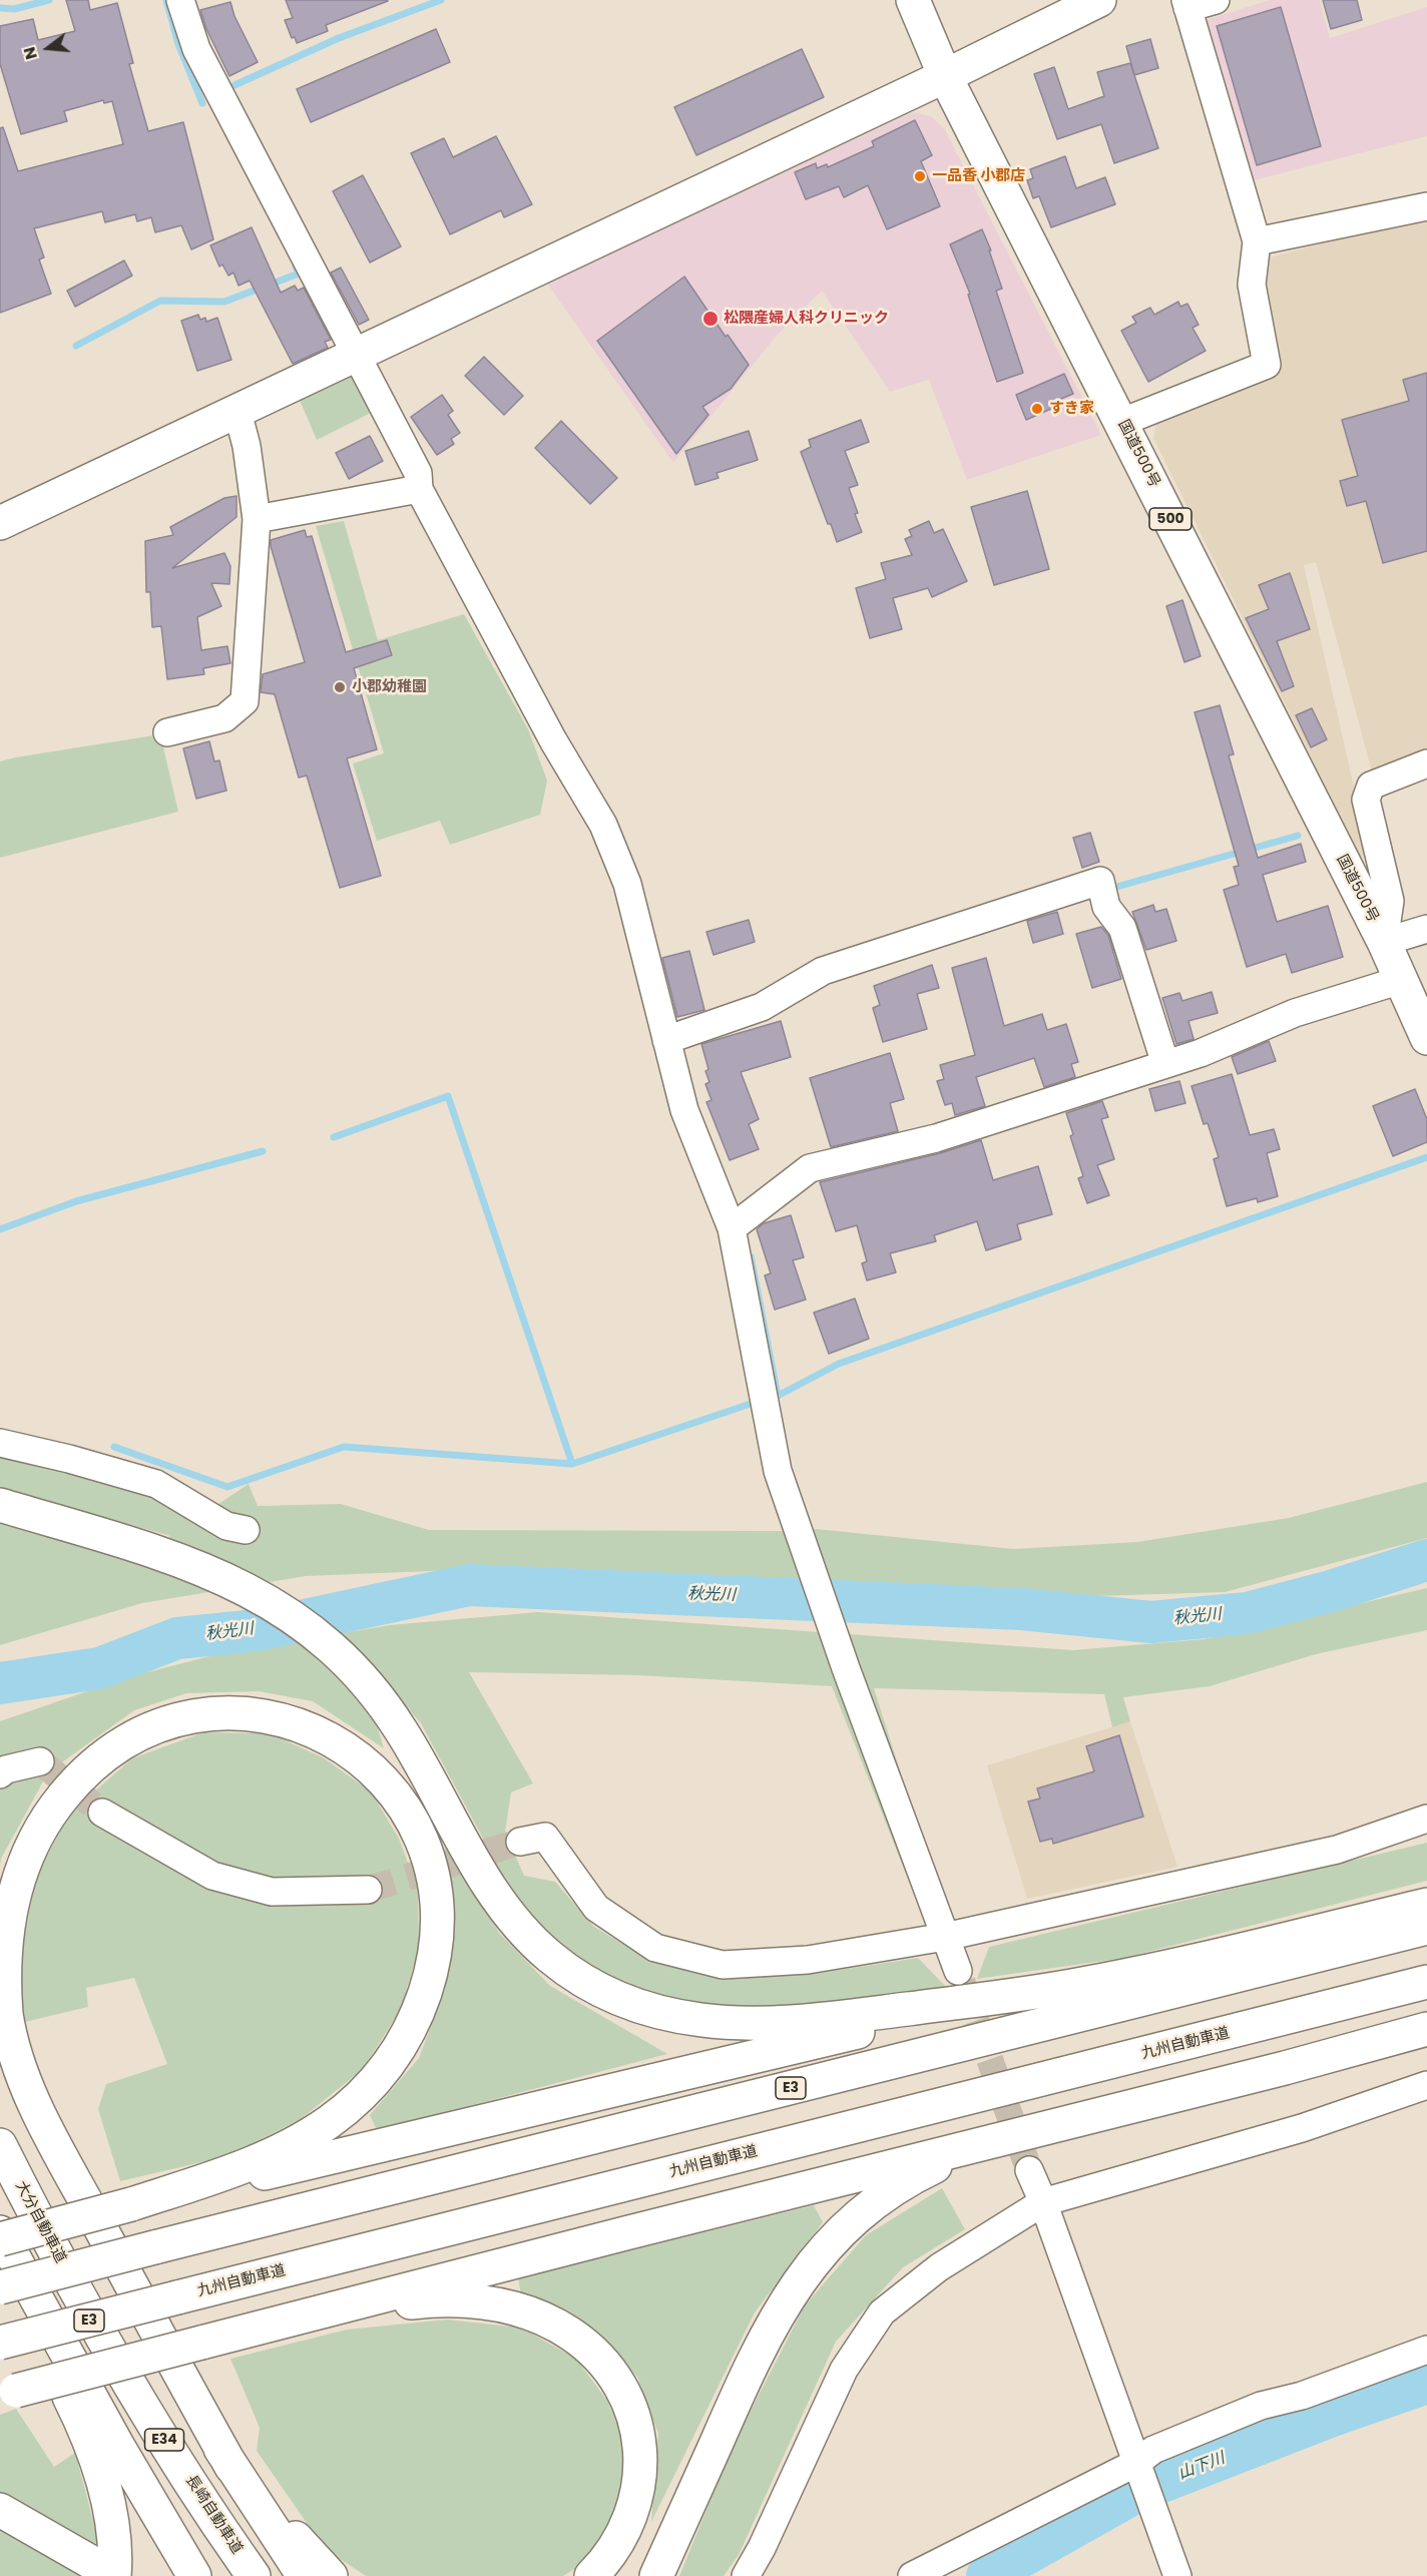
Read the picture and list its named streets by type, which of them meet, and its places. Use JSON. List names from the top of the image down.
{
  "streets": {
    "main road": [
      "国道500号",
      "500",
      "九州自動車道",
      "E3",
      "大分自動車道",
      "E34",
      "長崎自動車道"
    ]
  },
  "crossings": [
    ["大分自動車道", "長崎自動車道"]
  ],
  "water": ["秋光川", "山下川"],
  "places": [
    "一品香 小郡店",
    "松隈産婦人科クリニック",
    "すき家",
    "小郡幼稚園"
  ],
  "north": "left"
}
